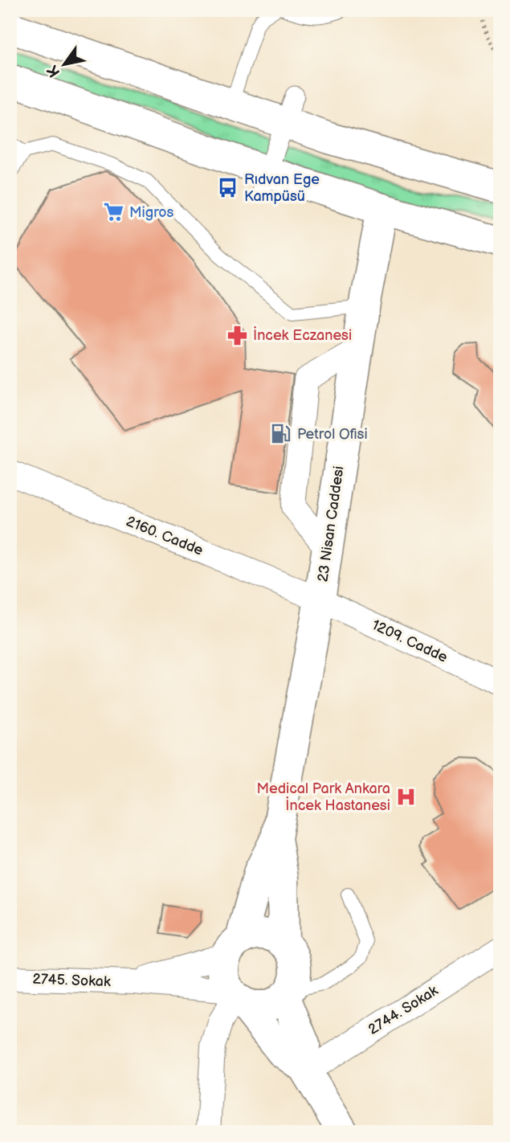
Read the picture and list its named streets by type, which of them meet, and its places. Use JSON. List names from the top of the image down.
{
  "streets": {
    "main road": ["23 Nisan Caddesi"],
    "street": [
      "2160. Cadde",
      "1209. Cadde",
      "2745. Sokak",
      "2744. Sokak"
    ]
  },
  "crossings": [
    ["23 Nisan Caddesi", "2160. Cadde"],
    ["23 Nisan Caddesi", "1209. Cadde"],
    ["23 Nisan Caddesi", "2745. Sokak"],
    ["2160. Cadde", "1209. Cadde"]
  ],
  "places": {
    "bus stop": ["Rıdvan Ege Kampüsü"],
    "supermarket": ["Migros"],
    "pharmacy": ["İncek Eczanesi"],
    "fuel station": ["Petrol Ofisi"],
    "hospital": ["Medical Park Ankara İncek Hastanesi"]
  },
  "north": "bottom left"
}
